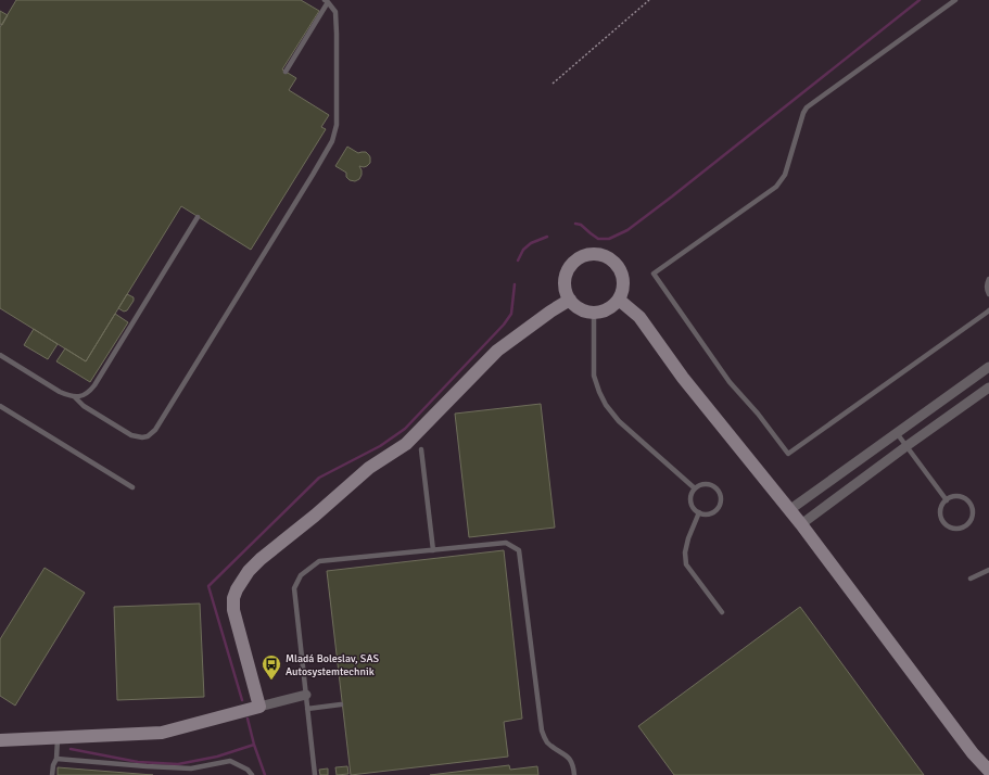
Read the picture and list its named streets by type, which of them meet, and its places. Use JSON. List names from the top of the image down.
{
  "places": {
    "bus stop": ["Mladá Boleslav, SAS Autosystemtechnik"]
  }
}
